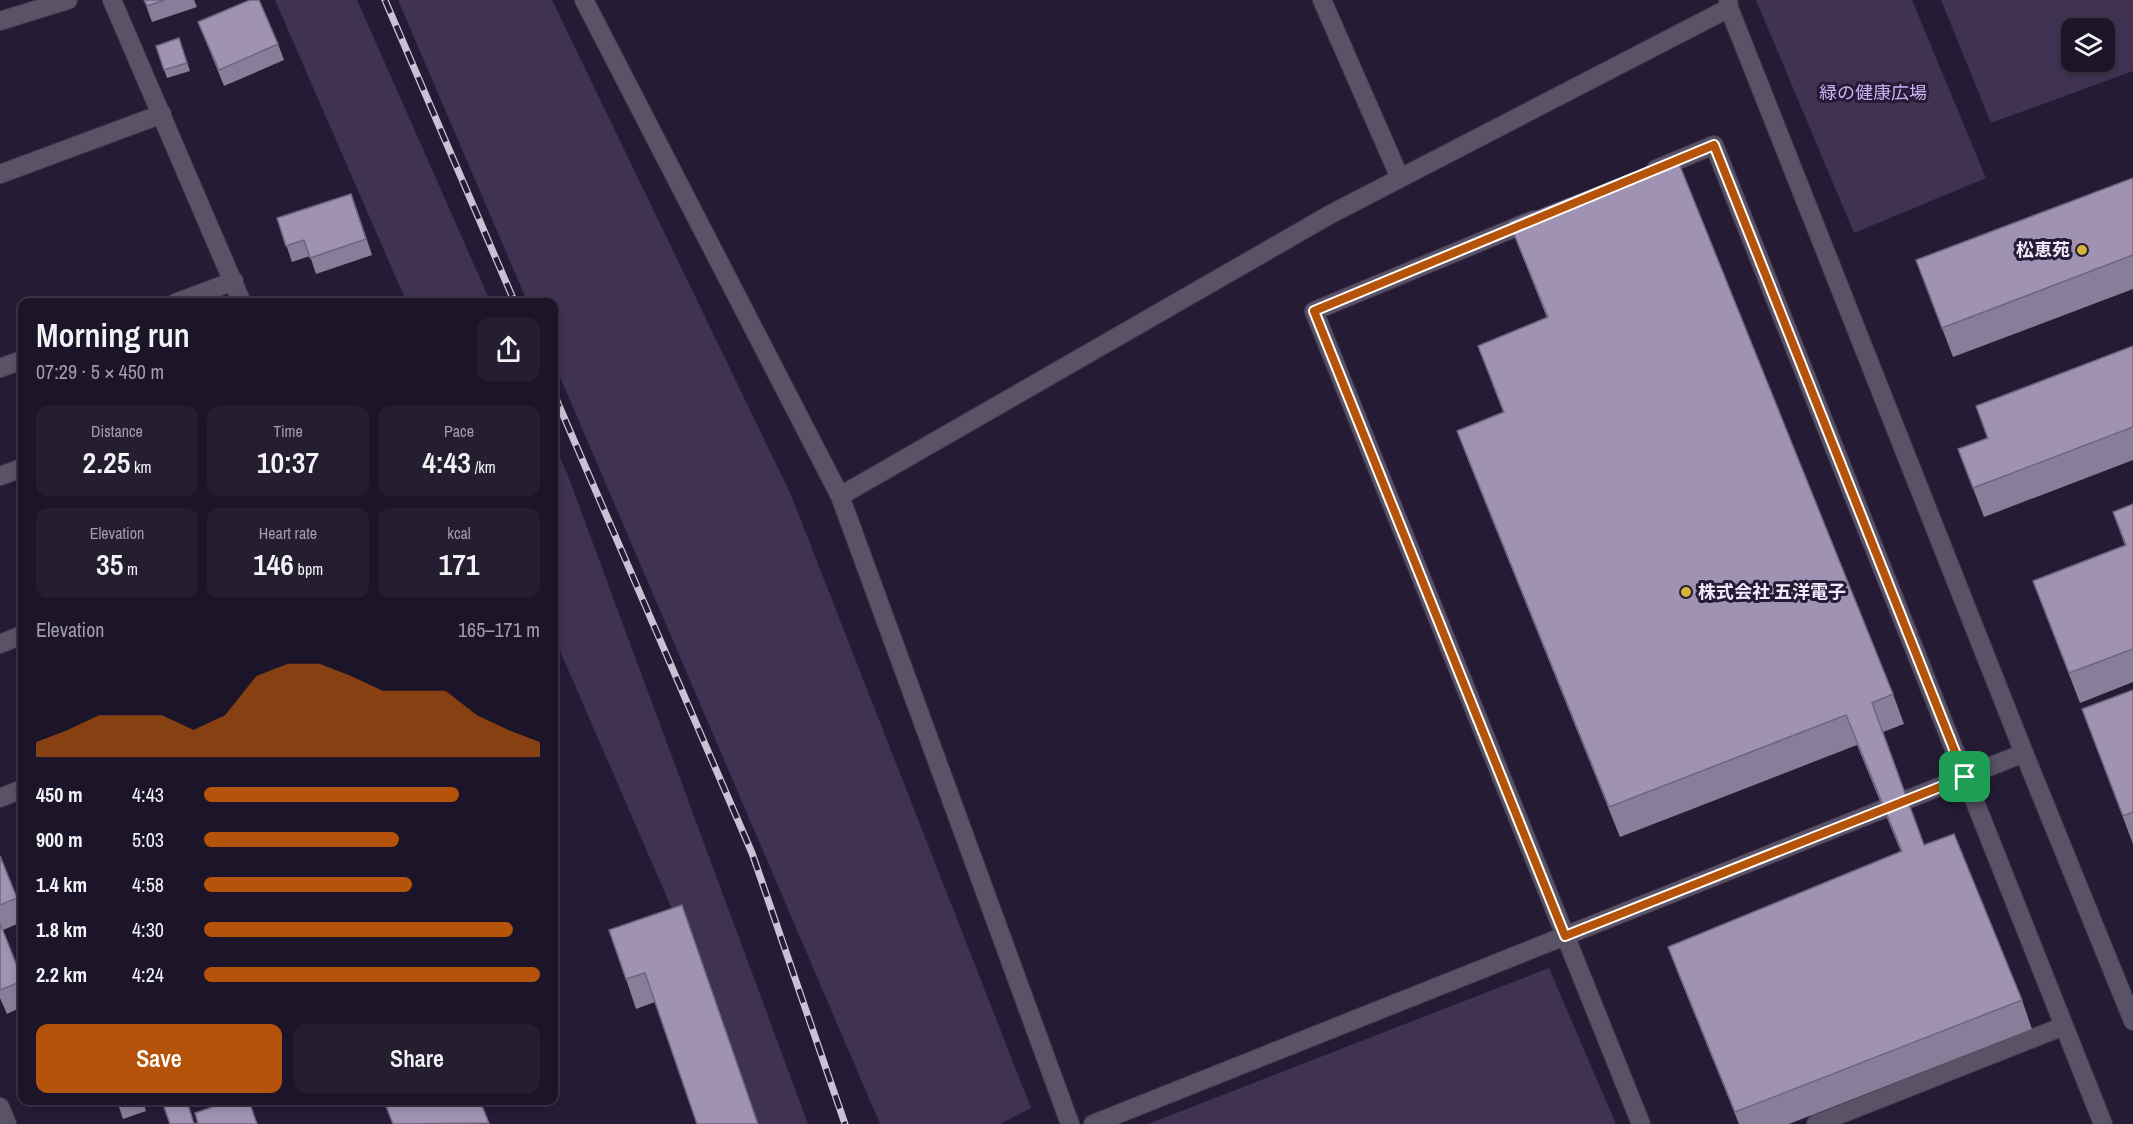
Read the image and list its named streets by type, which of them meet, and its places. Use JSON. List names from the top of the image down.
{
  "parks": ["緑の健康広場"],
  "places": ["松恵苑", "株式会社 五洋電子"],
  "page": {
    "heading": ["Morning run", "07:29 · 5 × 450 m"],
    "stats": [
      ["Distance", "2.25 km"],
      ["Time", "10:37"],
      ["Pace", "4:43 /km"],
      ["Elevation", "35 m"],
      ["Heart rate", "146 bpm"],
      ["kcal", "171"]
    ],
    "chart": ["Elevation", "165–171 m"],
    "list": [
      {
        "name": "450 m",
        "note": "4:43"
      },
      {
        "name": "900 m",
        "note": "5:03"
      },
      {
        "name": "1.4 km",
        "note": "4:58"
      },
      {
        "name": "1.8 km",
        "note": "4:30"
      },
      {
        "name": "2.2 km",
        "note": "4:24"
      }
    ],
    "buttons": ["Save", "Share"]
  }
}
